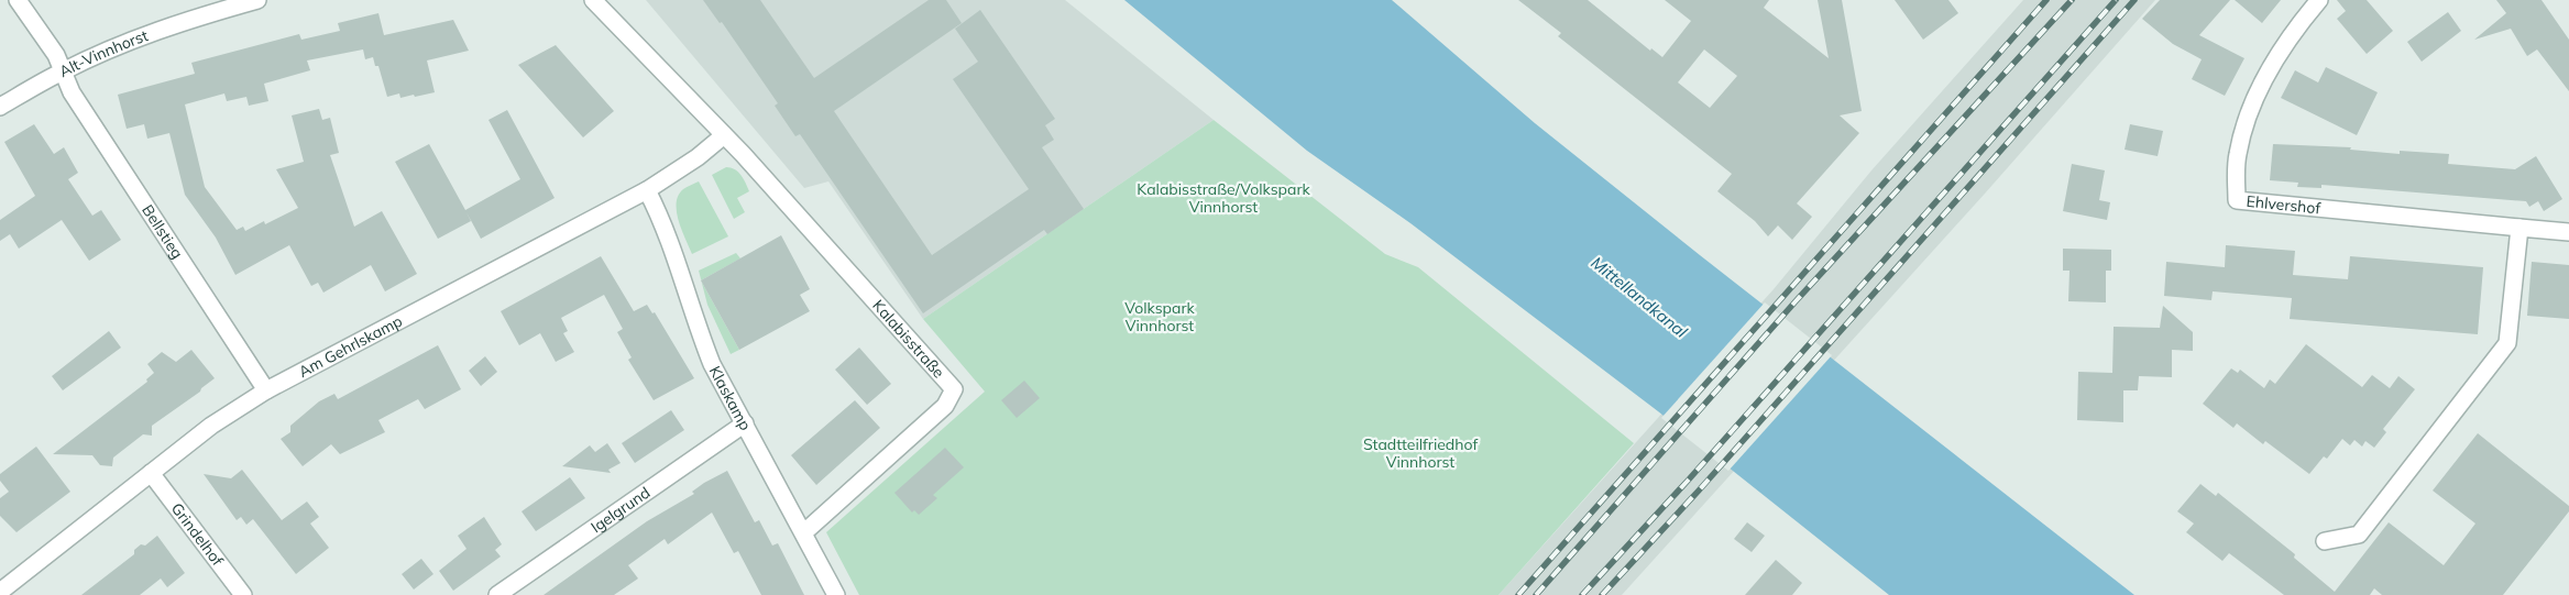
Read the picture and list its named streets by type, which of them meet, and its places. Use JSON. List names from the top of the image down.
{
  "streets": {
    "street": [
      "Alt-Vinnhorst",
      "Ehlvershof",
      "Bellstieg",
      "Kalabisstraße",
      "Am Gehrlskamp",
      "Klaskamp",
      "Igelgrund",
      "Grindelhof"
    ]
  },
  "crossings": [
    ["Alt-Vinnhorst", "Bellstieg"],
    ["Bellstieg", "Am Gehrlskamp"],
    ["Kalabisstraße", "Am Gehrlskamp"],
    ["Kalabisstraße", "Klaskamp"],
    ["Am Gehrlskamp", "Klaskamp"],
    ["Am Gehrlskamp", "Grindelhof"],
    ["Klaskamp", "Igelgrund"]
  ],
  "water": ["Mittellandkanal"],
  "parks": ["Kalabisstraße/Volkspark Vinnhorst", "Volkspark Vinnhorst", "Stadtteilfriedhof Vinnhorst"]
}
